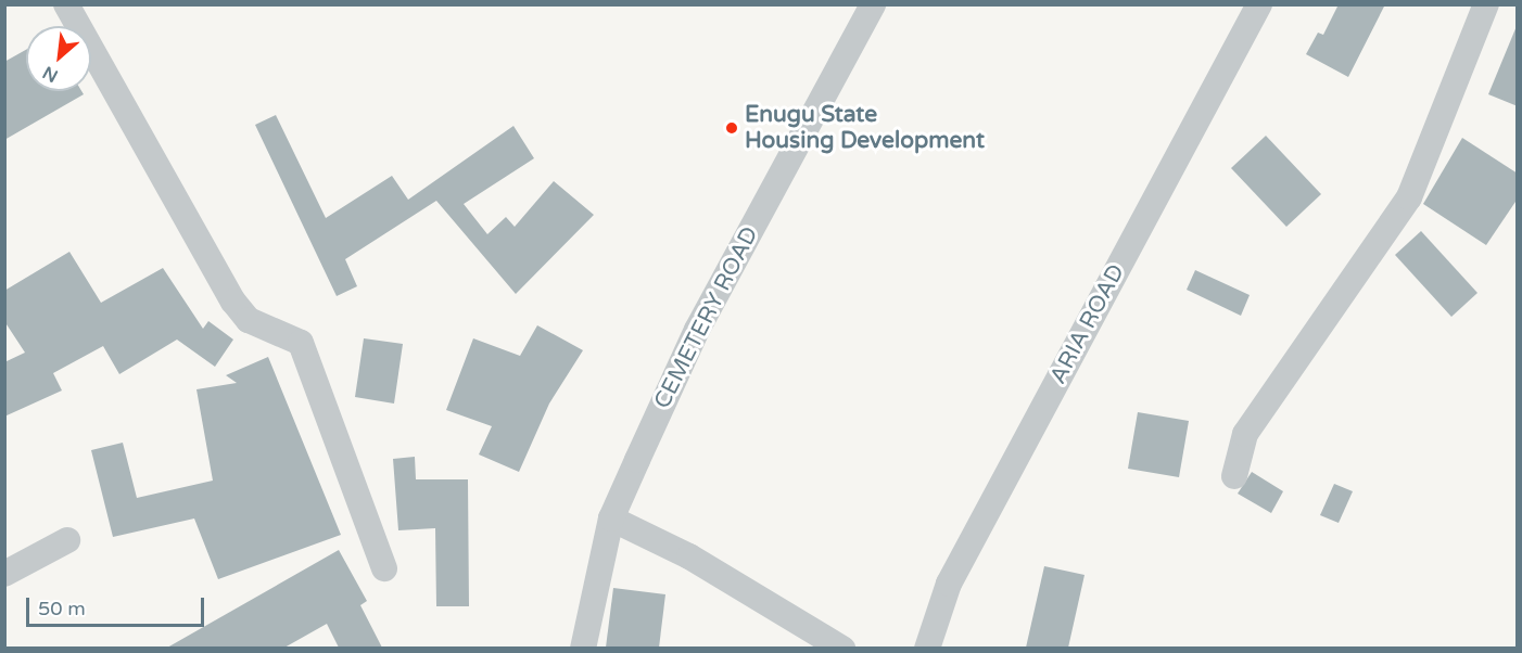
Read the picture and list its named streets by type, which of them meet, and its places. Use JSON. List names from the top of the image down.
{
  "streets": {
    "street": ["CEMETERY ROAD", "ARIA ROAD"]
  },
  "places": ["Enugu State Housing Development"],
  "scale_bar": "50 m",
  "north": "bottom left"
}
